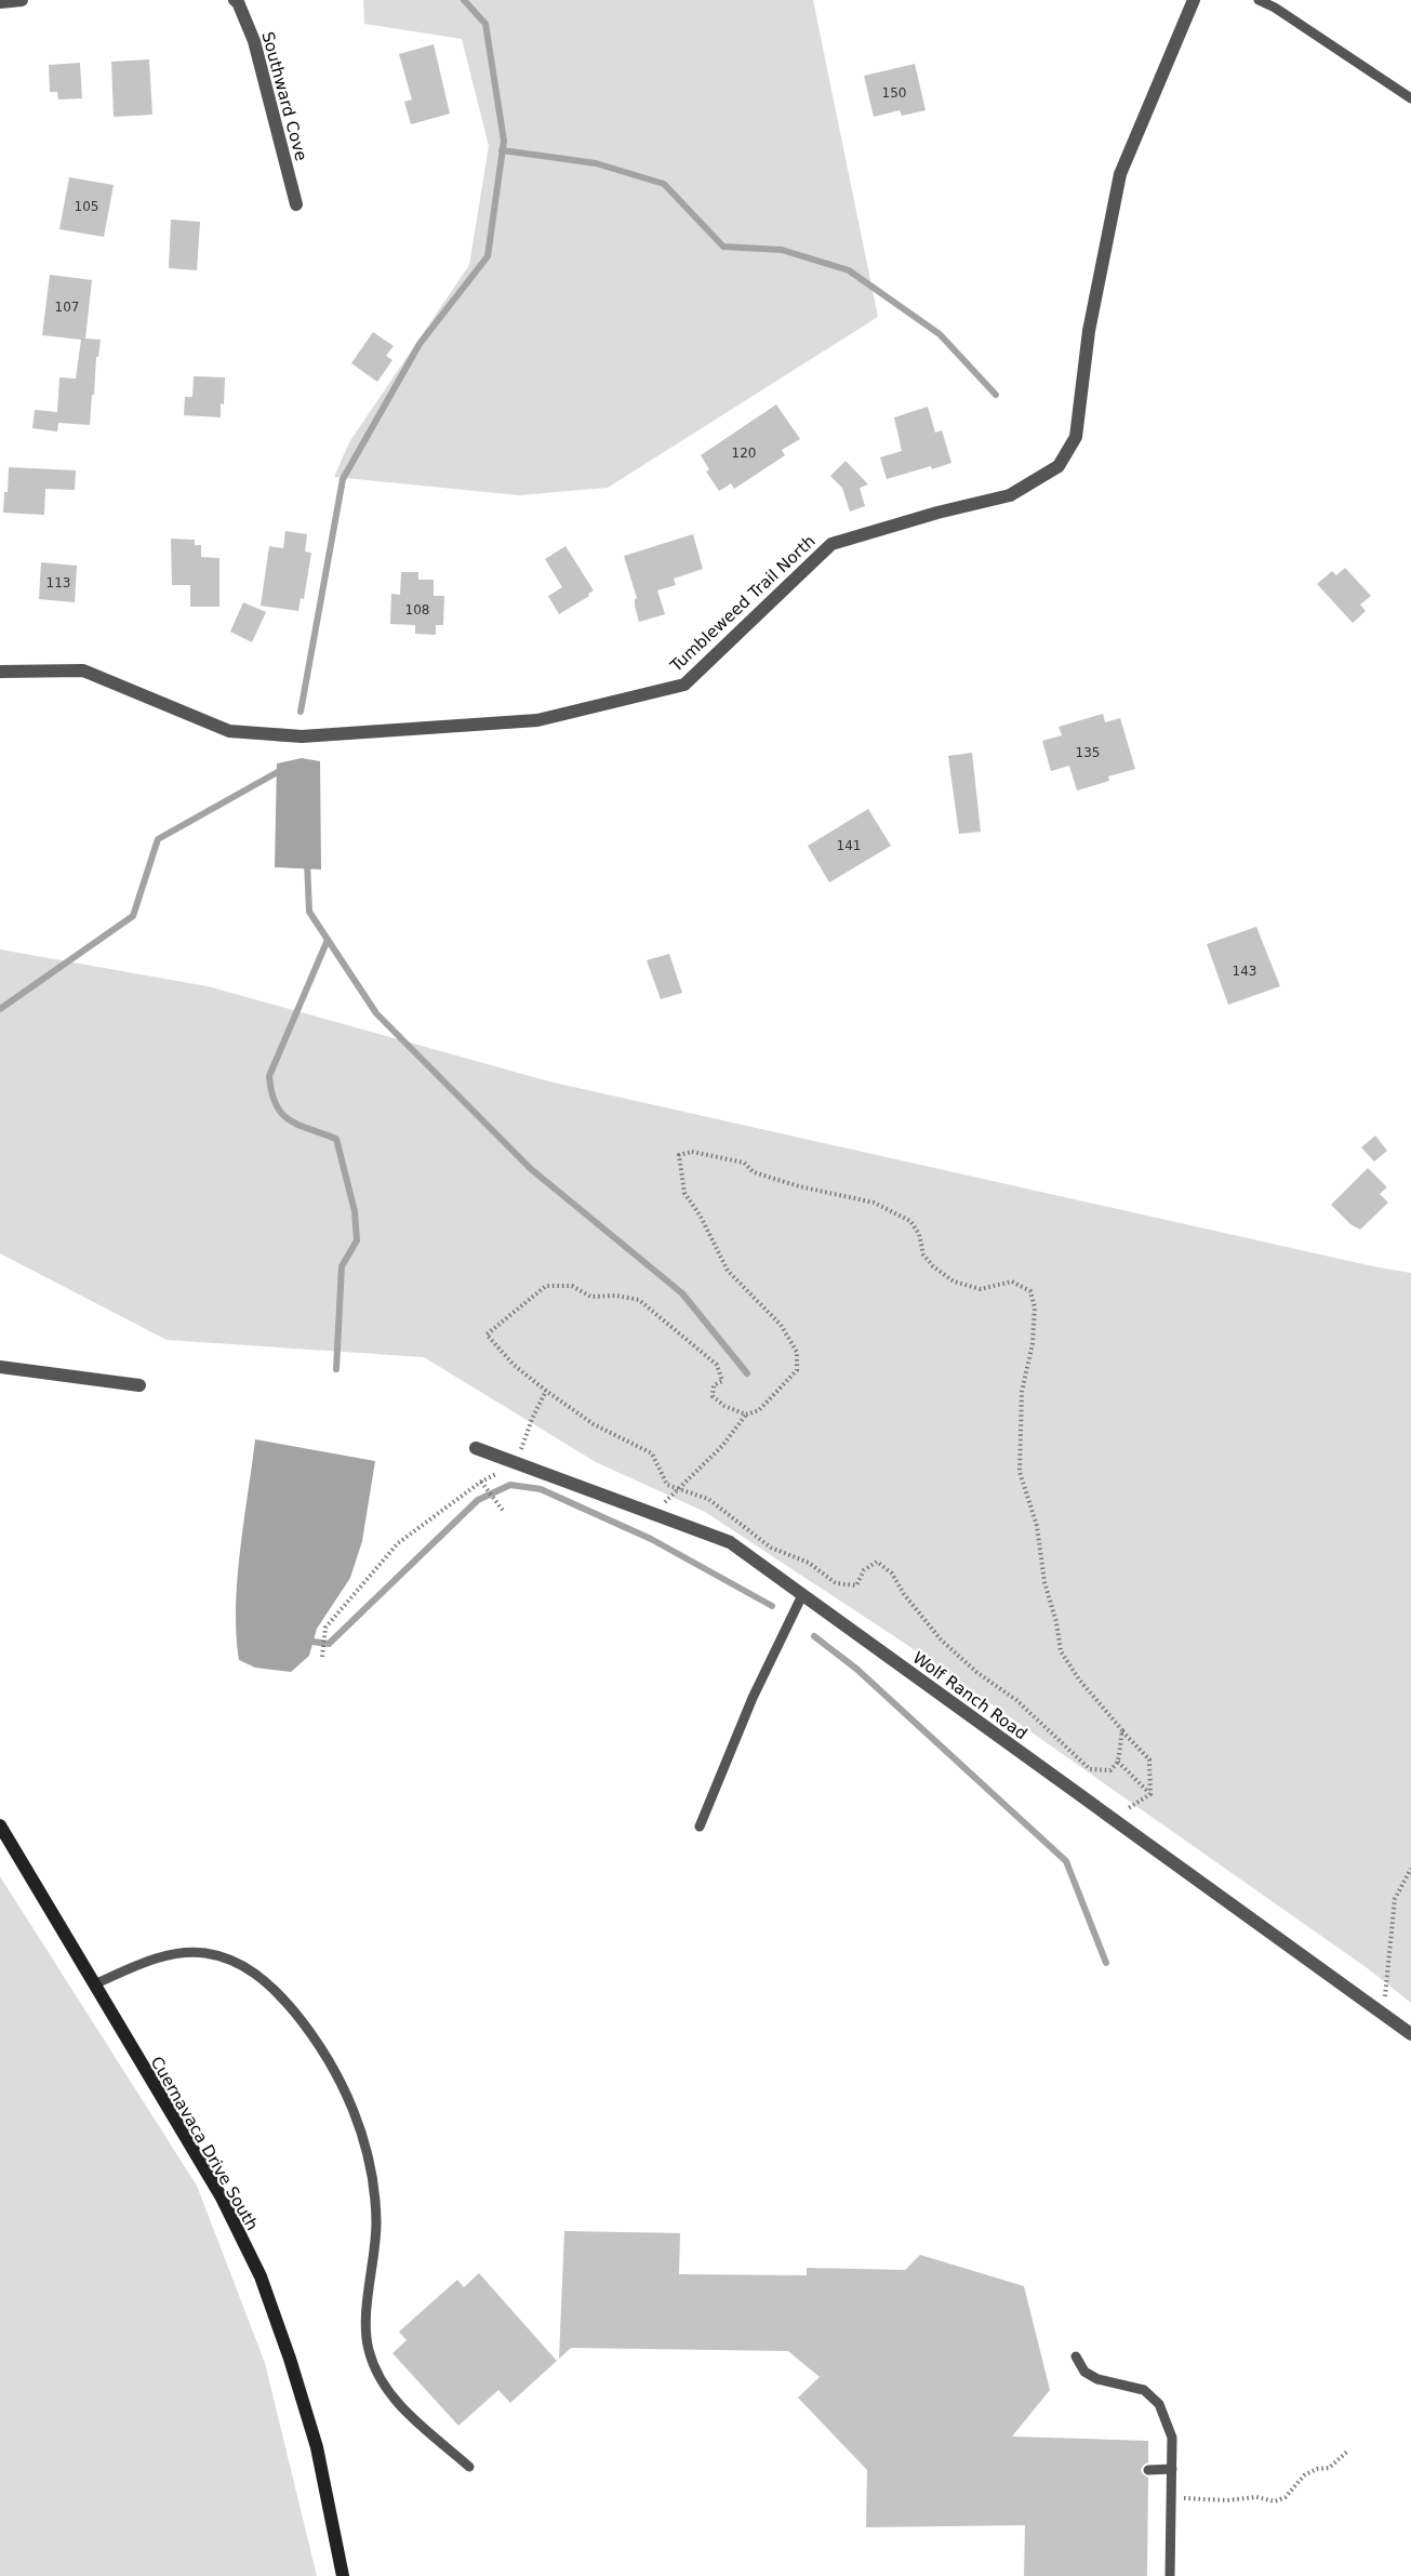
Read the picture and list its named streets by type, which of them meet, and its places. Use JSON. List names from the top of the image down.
{
  "streets": {
    "street": [
      "Southward Cove",
      "Tumbleweed Trail North",
      "Wolf Ranch Road",
      "Cuernavaca Drive South"
    ]
  },
  "house_numbers": [
    "150",
    "105",
    "107",
    "120",
    "113",
    "108",
    "135",
    "141",
    "143"
  ]
}
